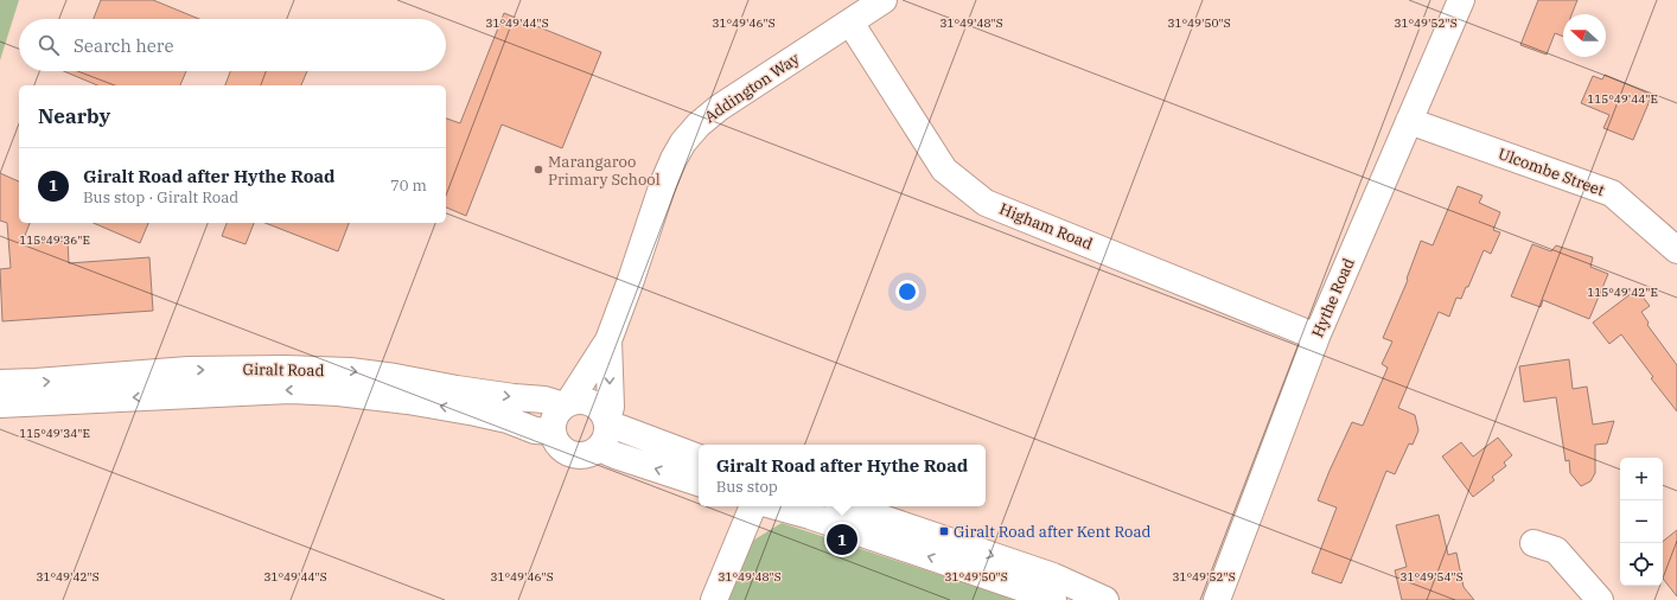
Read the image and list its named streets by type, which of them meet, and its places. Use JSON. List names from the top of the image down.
{
  "streets": {
    "street": [
      "Addington Way",
      "Ulcombe Street",
      "Higham Road",
      "Hythe Road",
      "Giralt Road"
    ]
  },
  "crossings": [
    ["Addington Way", "Higham Road"],
    ["Addington Way", "Giralt Road"],
    ["Ulcombe Street", "Hythe Road"],
    ["Higham Road", "Hythe Road"]
  ],
  "places": {
    "other": ["Marangaroo Primary School"],
    "transit": ["Giralt Road after Kent Road"]
  },
  "north": "left",
  "page": {
    "search": "Search here",
    "heading": "Nearby",
    "list": [
      {
        "mark": "1",
        "name": "Giralt Road after Hythe Road",
        "note": "Bus stop · Giralt Road",
        "value": "70 m"
      }
    ],
    "popup": ["Giralt Road after Hythe Road", "Bus stop"],
    "map_buttons": ["+", "−"],
    "pins": "1"
  },
  "coordinates": [
    "31°49'44\"S",
    "31°49'46\"S",
    "31°49'48\"S",
    "31°49'50\"S",
    "31°49'52\"S",
    "115°49'44\"E",
    "115°49'36\"E",
    "115°49'42\"E",
    "115°49'34\"E",
    "31°49'42\"S",
    "31°49'54\"S"
  ]
}
